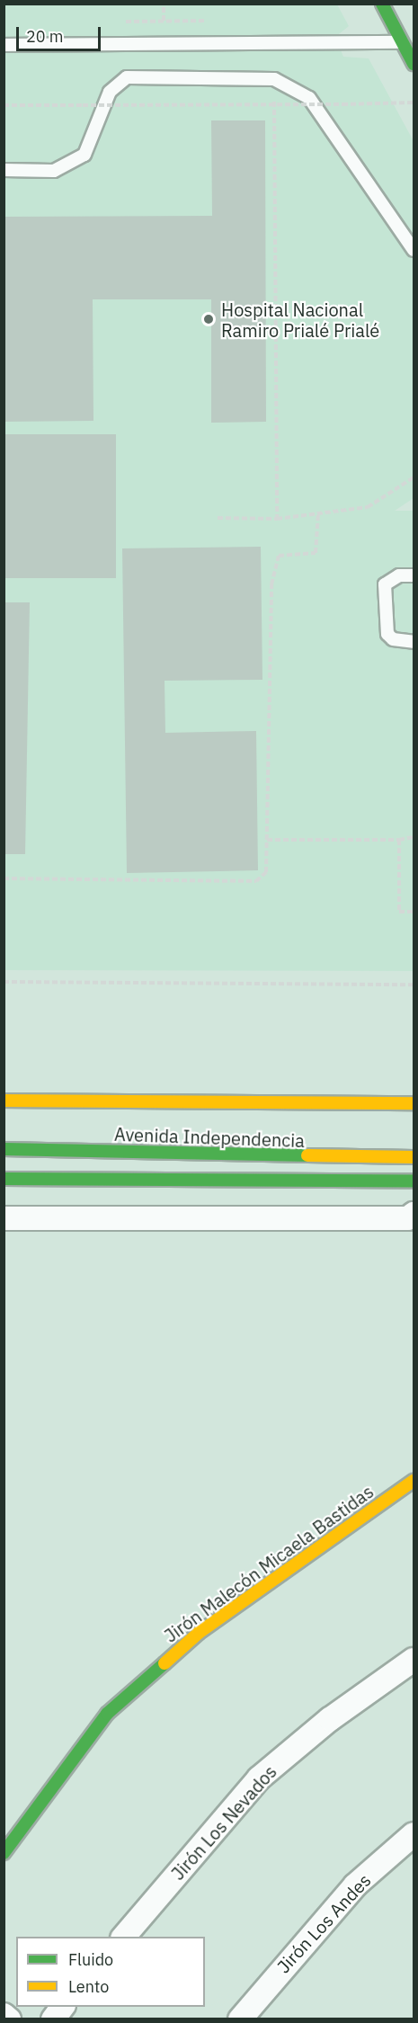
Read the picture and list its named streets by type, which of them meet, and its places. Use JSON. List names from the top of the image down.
{
  "streets": {
    "main road": ["Avenida Independencia", "Jirón Malecón Micaela Bastidas"],
    "street": ["Jirón Los Nevados", "Jirón Los Andes"]
  },
  "places": ["Hospital Nacional Ramiro Prialé Prialé"],
  "legend": ["Fluido", "Lento"],
  "scale_bar": "20 m"
}
